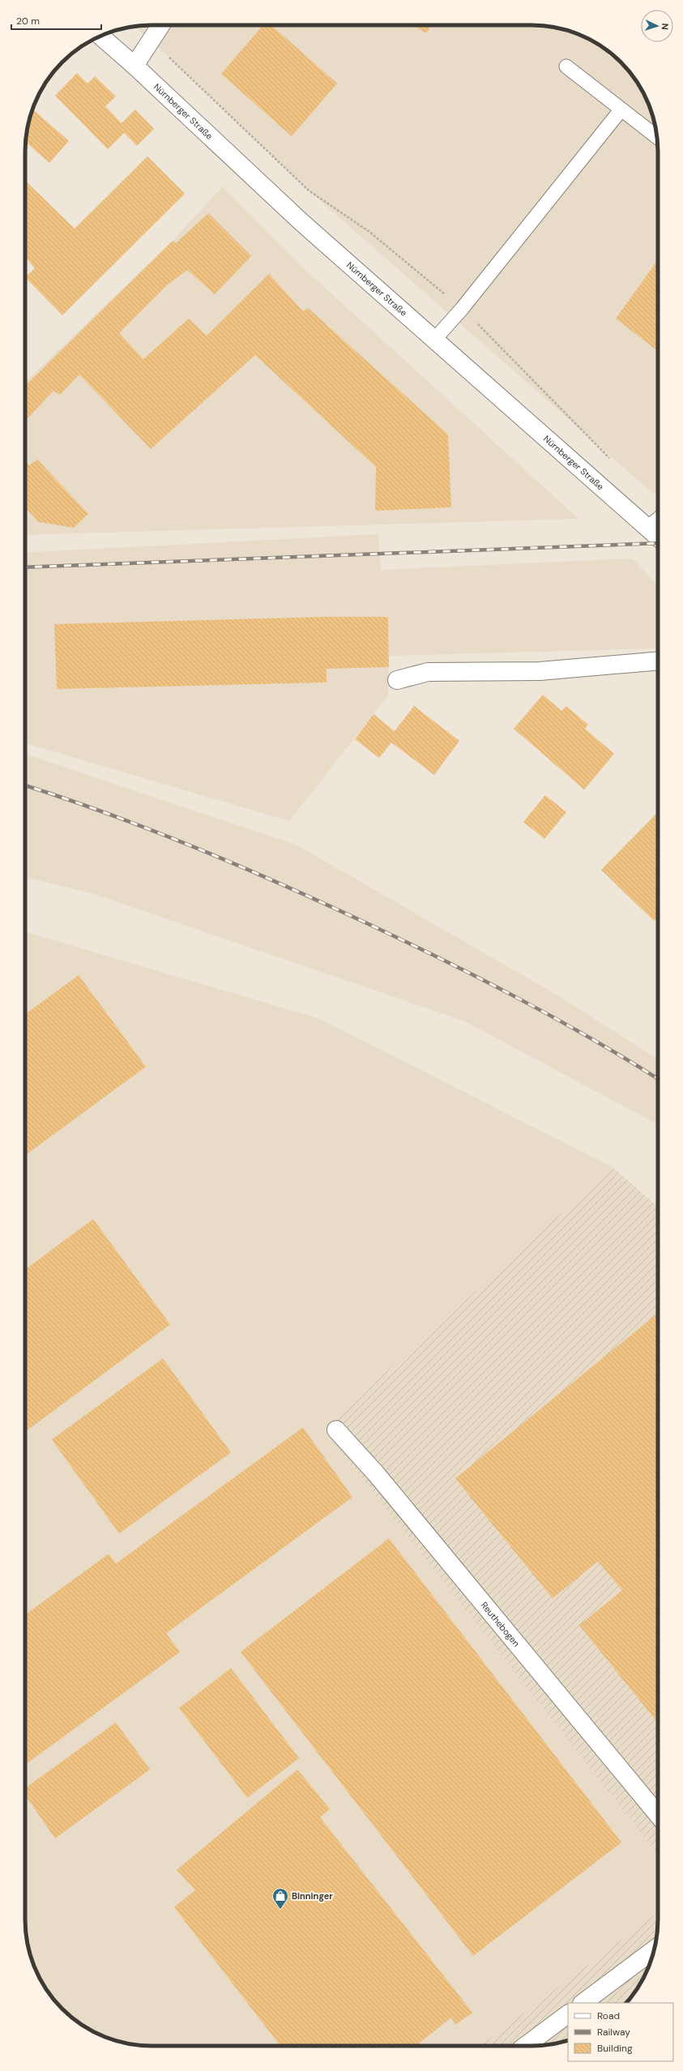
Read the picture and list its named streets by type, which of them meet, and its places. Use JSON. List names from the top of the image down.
{
  "streets": {
    "street": ["Nürnberger Straße", "Reuthebogen"]
  },
  "places": {
    "shop": ["Binninger"]
  },
  "legend": ["Road", "Railway", "Building"],
  "scale_bar": "20 m",
  "north": "right"
}
